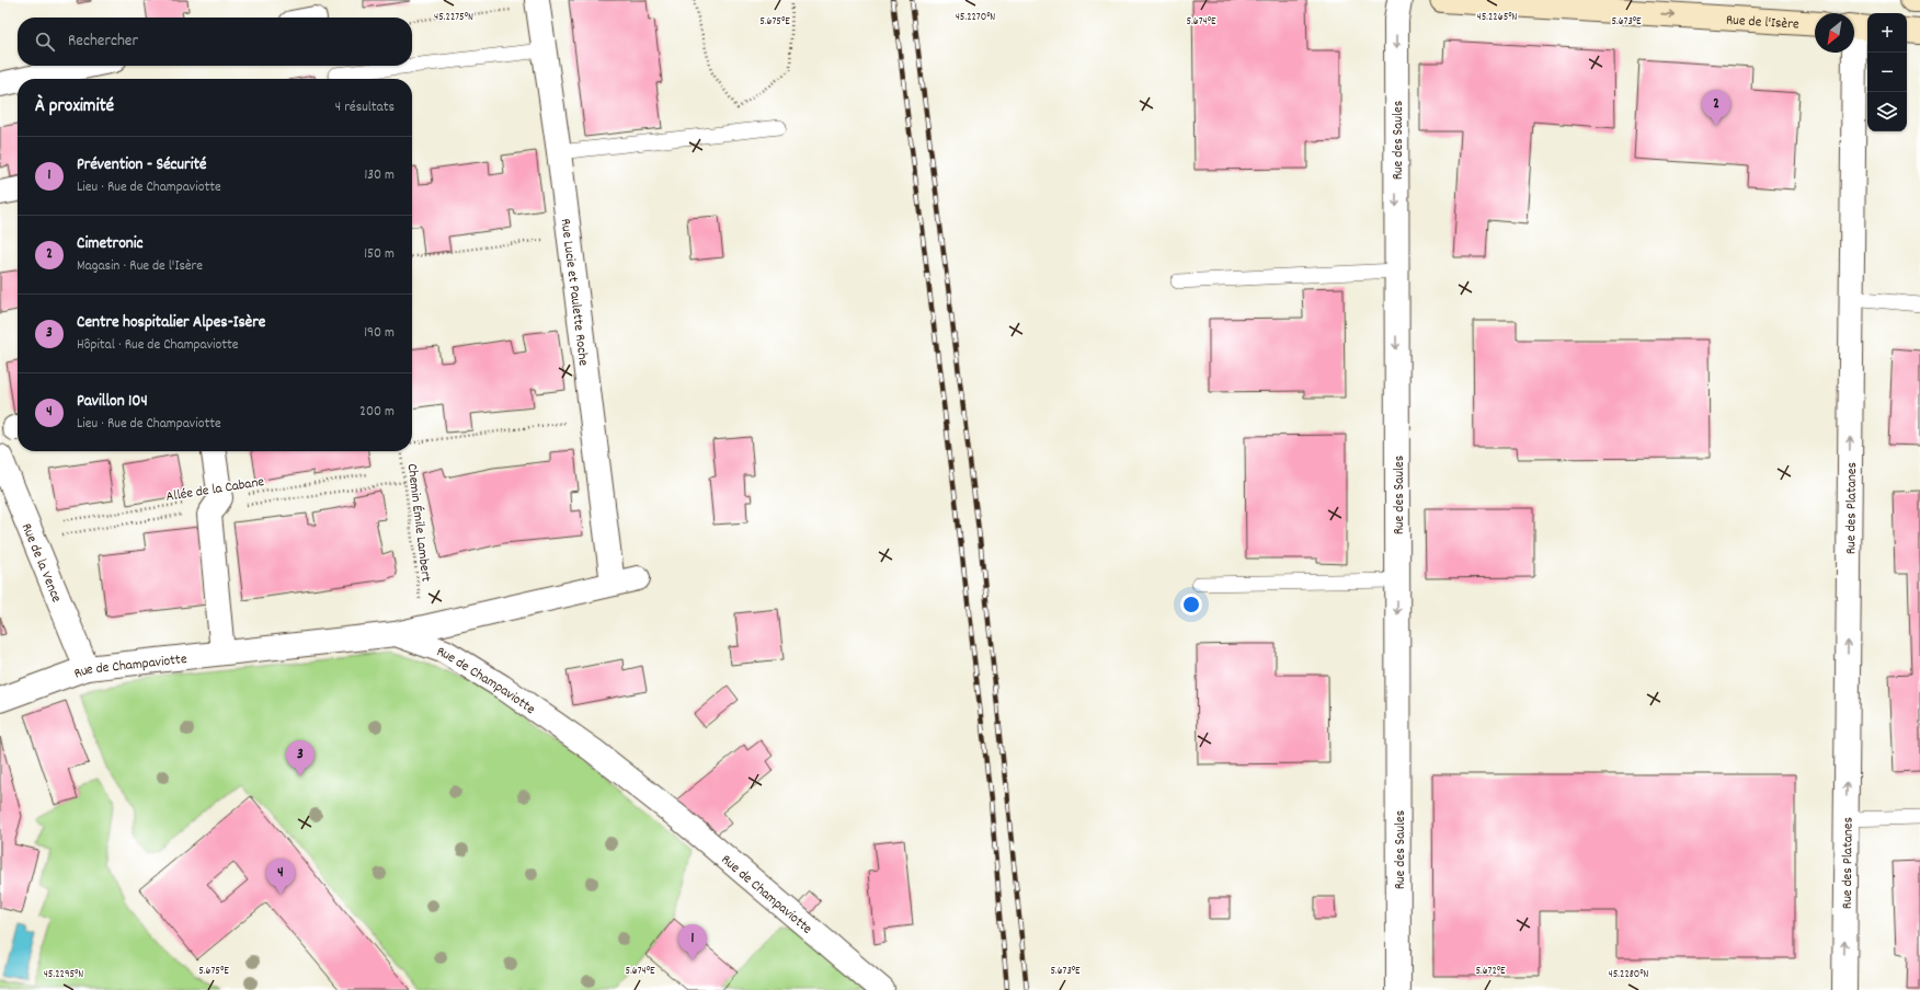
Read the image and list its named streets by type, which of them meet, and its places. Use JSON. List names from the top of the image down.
{
  "streets": {
    "street": [
      "Rue de l'Isère",
      "Rue des Saules",
      "Rue Lucie et Paulette Roche",
      "Rue des Platanes",
      "Rue de la Vence",
      "Rue de Champaviotte"
    ],
    "path": ["Allée de la Cabane", "Chemin Émile Lambert"]
  },
  "crossings": [
    ["Rue de la Vence", "Rue de Champaviotte"]
  ],
  "one_way": ["Rue de l'Isère", "Rue des Saules", "Rue des Platanes"],
  "north": "bottom left",
  "page": {
    "map_buttons": ["+", "−"],
    "search": "Rechercher",
    "heading": ["À proximité", "4 résultats"],
    "pins": [
      "2",
      "3",
      "4",
      "1"
    ],
    "list": [
      {
        "mark": "1",
        "name": "Prévention - Sécurité",
        "note": "Lieu · Rue de Champaviotte",
        "value": "130 m"
      },
      {
        "mark": "2",
        "name": "Cimetronic",
        "note": "Magasin · Rue de l'Isère",
        "value": "150 m"
      },
      {
        "mark": "3",
        "name": "Centre hospitalier Alpes-Isère",
        "note": "Hôpital · Rue de Champaviotte",
        "value": "190 m"
      },
      {
        "mark": "4",
        "name": "Pavillon 104",
        "note": "Lieu · Rue de Champaviotte",
        "value": "200 m"
      }
    ]
  },
  "coordinates": [
    "45.2275°N",
    "45.2270°N",
    "45.2265°N",
    "5.675°E",
    "5.674°E",
    "5.673°E",
    "5.672°E",
    "45.2295°N",
    "45.2280°N"
  ]
}
